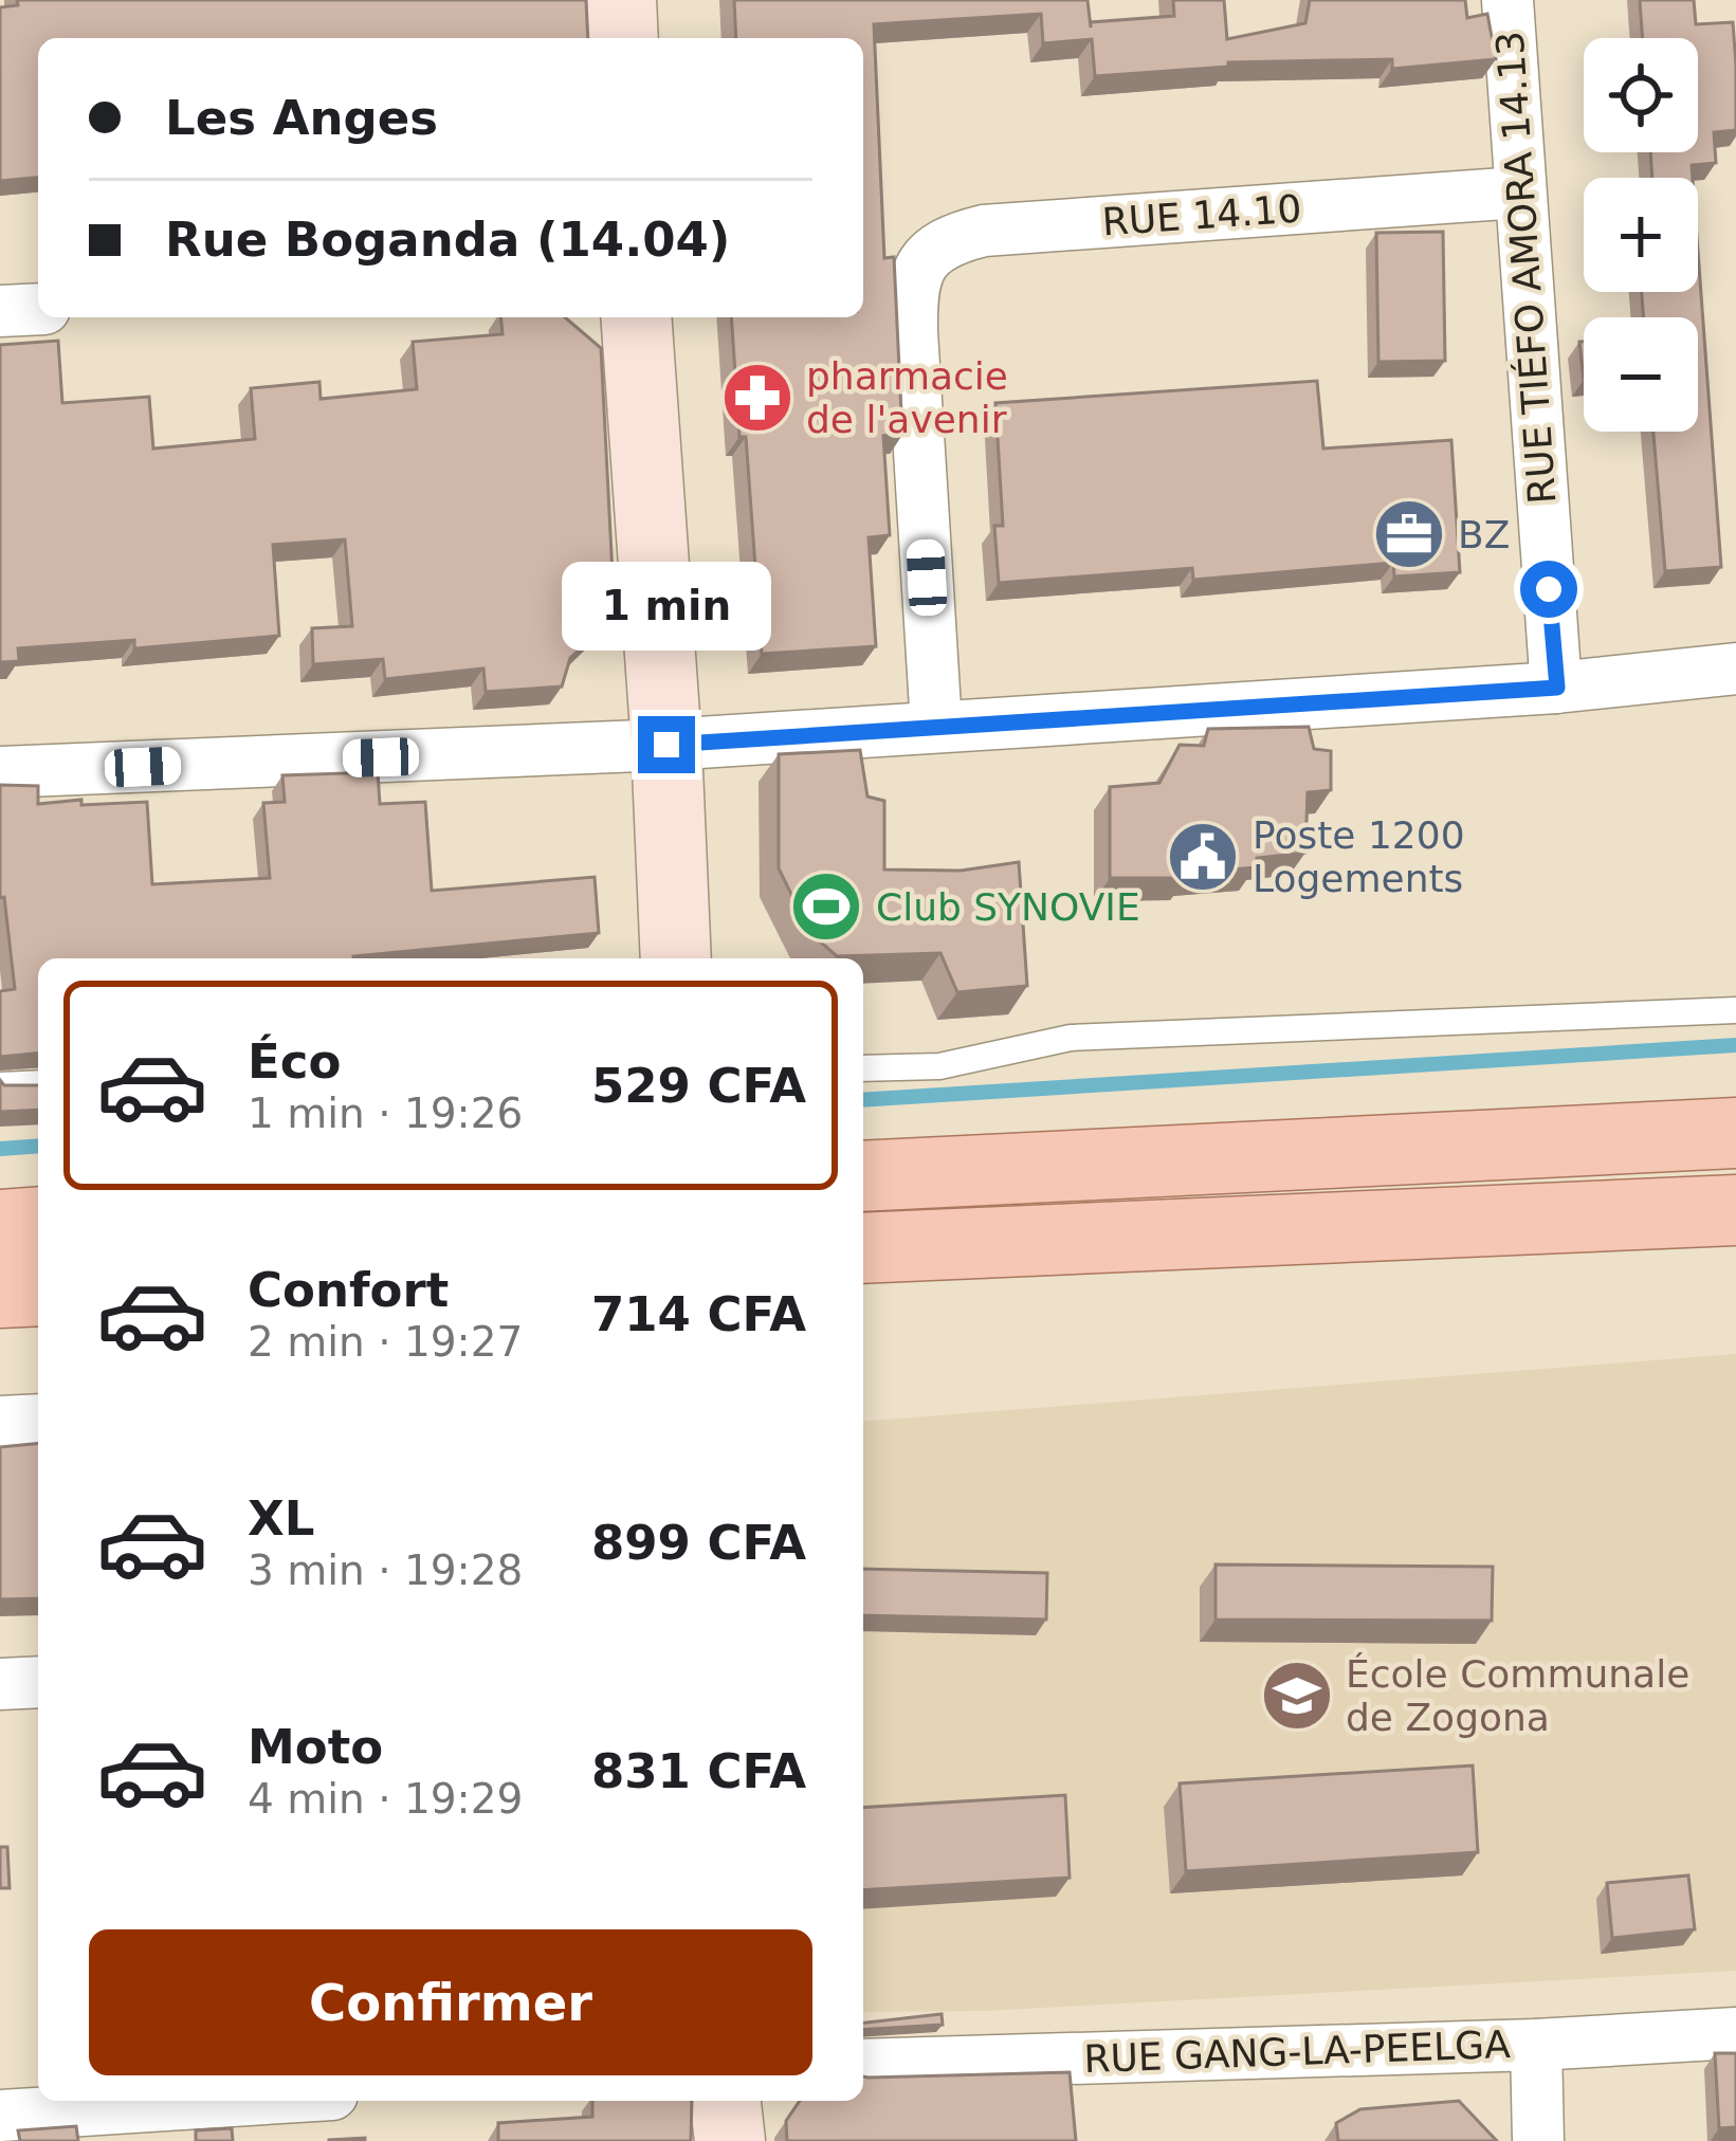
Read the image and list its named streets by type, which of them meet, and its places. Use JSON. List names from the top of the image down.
{
  "streets": {
    "street": ["RUE 14.10", "RUE TIÉFO AMORA 14.13", "RUE GANG-LA-PEELGA"]
  },
  "crossings": [
    ["RUE 14.10", "RUE TIÉFO AMORA 14.13"]
  ],
  "places": {
    "pharmacy": ["pharmacie de l'avenir"],
    "office": ["BZ"],
    "public building": ["Poste 1200 Logements"],
    "sports": ["Club SYNOVIE"],
    "school or university": ["École Communale de Zogona"]
  },
  "page": {
    "map_buttons": ["+", "−"],
    "banner": ["Les Anges", "Rue Boganda (14.04)"],
    "bubble": "1 min",
    "list": [
      {
        "name": "Éco",
        "note": "1 min · 19:26",
        "value": "529 CFA"
      },
      {
        "name": "Confort",
        "note": "2 min · 19:27",
        "value": "714 CFA"
      },
      {
        "name": "XL",
        "note": "3 min · 19:28",
        "value": "899 CFA"
      },
      {
        "name": "Moto",
        "note": "4 min · 19:29",
        "value": "831 CFA"
      }
    ],
    "buttons": "Confirmer"
  }
}
